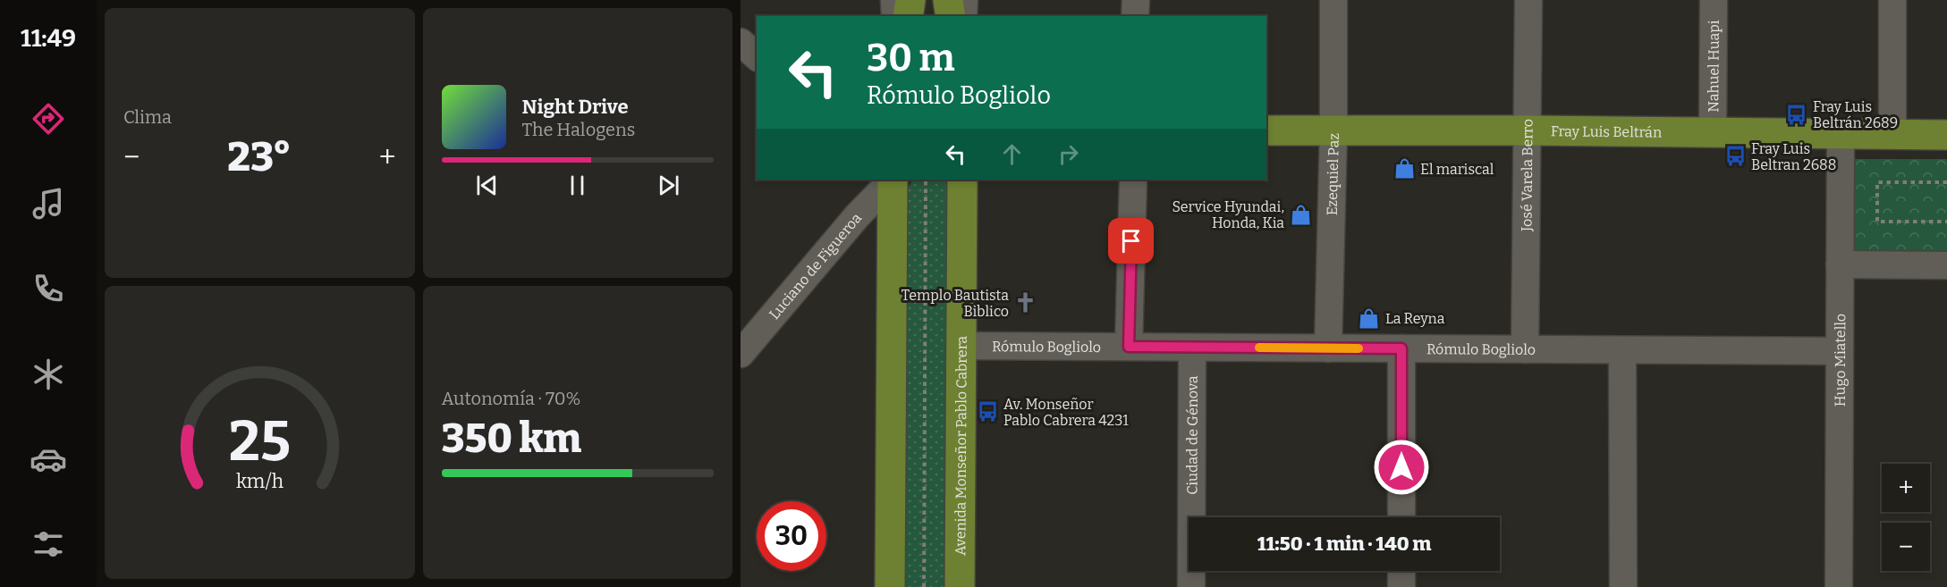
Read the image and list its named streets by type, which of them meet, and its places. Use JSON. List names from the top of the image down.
{
  "streets": {
    "main road": ["Fray Luis Beltrán", "Avenida Monseñor Pablo Cabrera"],
    "street": [
      "Nahuel Huapi",
      "Ezequiel Paz",
      "José Varela Berro",
      "Luciano de Figueroa",
      "Rómulo Bogliolo",
      "Hugo Miatello",
      "Ciudad de Génova"
    ]
  },
  "crossings": [
    ["Nahuel Huapi", "Fray Luis Beltrán"],
    ["Fray Luis Beltrán", "Ezequiel Paz"],
    ["Fray Luis Beltrán", "José Varela Berro"],
    ["Fray Luis Beltrán", "Hugo Miatello"],
    ["Ezequiel Paz", "Rómulo Bogliolo"],
    ["José Varela Berro", "Rómulo Bogliolo"],
    ["Rómulo Bogliolo", "Hugo Miatello"],
    ["Rómulo Bogliolo", "Ciudad de Génova"],
    ["Rómulo Bogliolo", "Avenida Monseñor Pablo Cabrera"]
  ],
  "places": {
    "bus stop": ["Fray Luis Beltrán 2689", "Fray Luis Beltran 2688", "Av. Monseñor Pablo Cabrera 4231"],
    "shop": ["El mariscal", "Service Hyundai, Honda, Kia", "La Reyna"],
    "church": ["Templo Bautista Biblico"]
  },
  "page": {
    "tabs": "11:49",
    "tile": [
      "Clima",
      ["Autonomía · 70%", "350 km"]
    ],
    "turn": ["30 m", "Rómulo Bogliolo"],
    "song": ["Night Drive", "The Halogens"],
    "heat": ["−", "23°", "+"],
    "map_buttons": ["+", "−"],
    "limit": "30",
    "trip": "11:50 · 1 min · 140 m",
    "gauge": ["25", "km/h"]
  }
}
